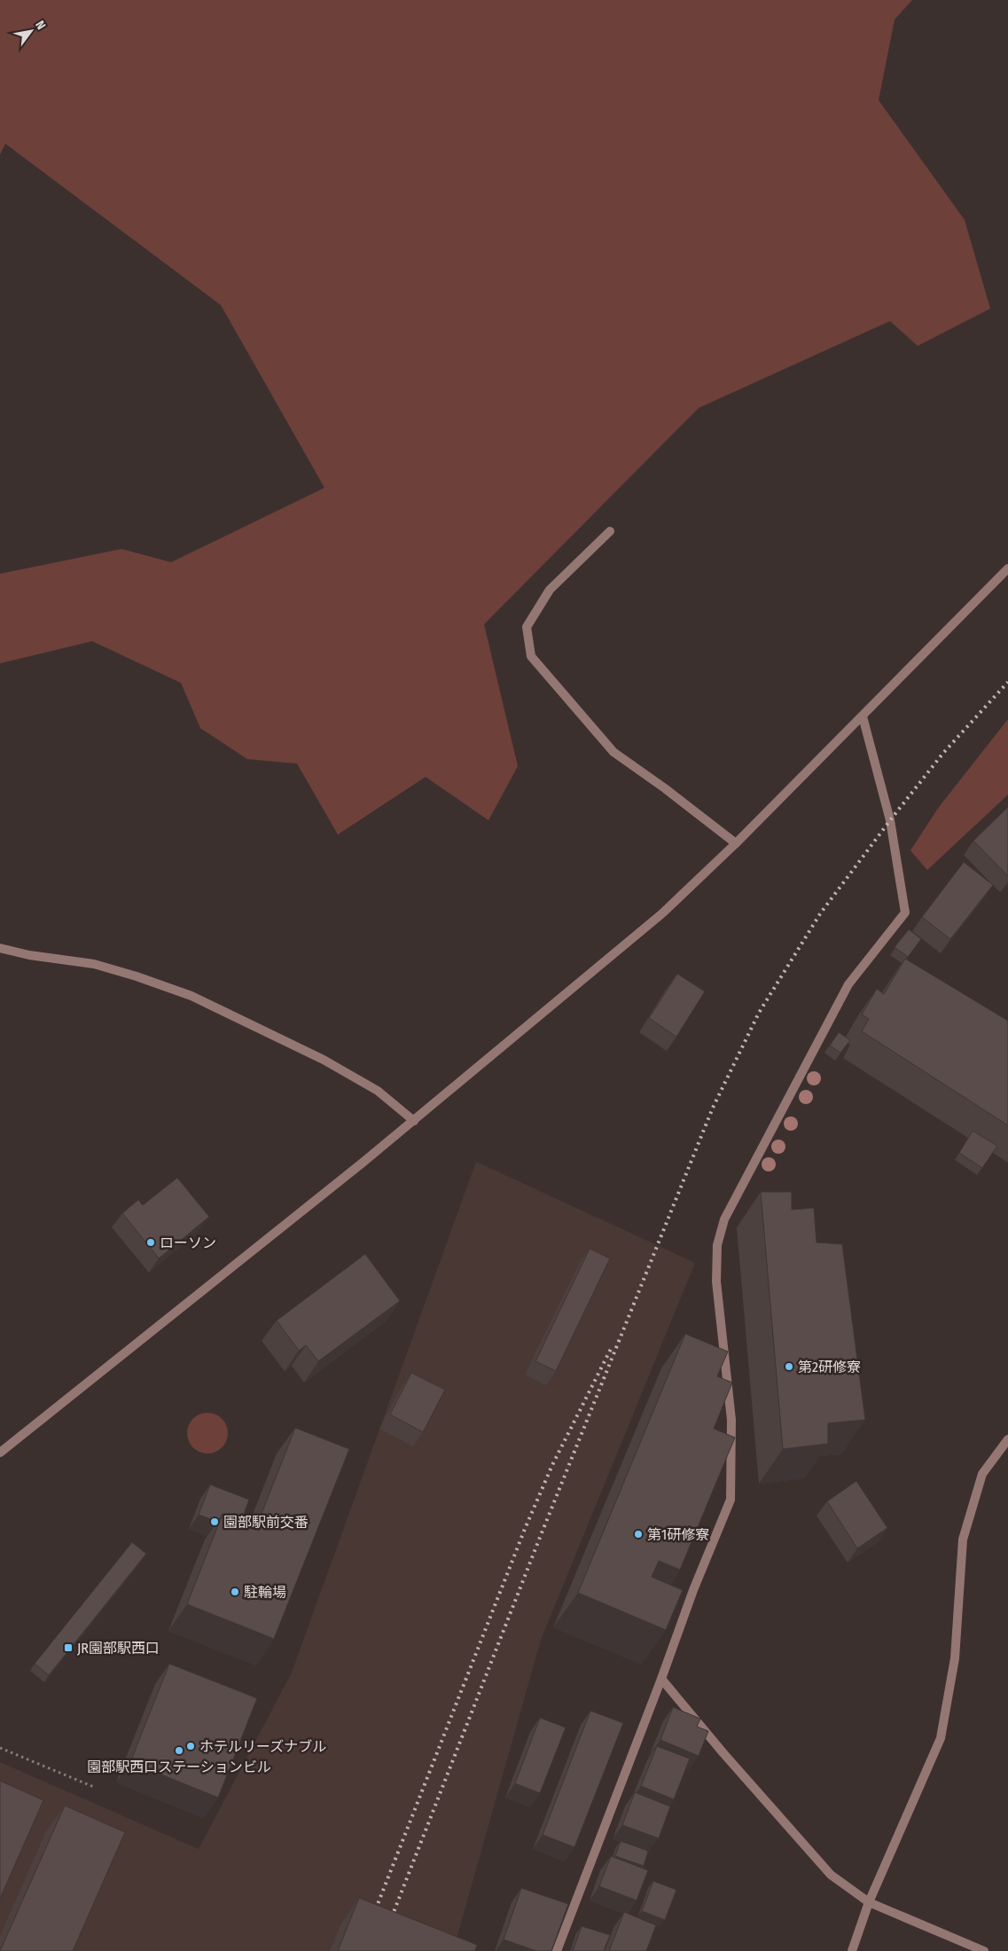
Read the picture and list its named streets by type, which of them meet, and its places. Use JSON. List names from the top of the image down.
{
  "places": {
    "other": [
      "ローソン",
      "第2研修寮",
      "園部駅前交番",
      "第1研修寮",
      "駐輪場",
      "ホテルリーズナブル",
      "園部駅西口ステーションビル"
    ],
    "transit": ["JR園部駅西口"]
  },
  "north": "top right"
}
